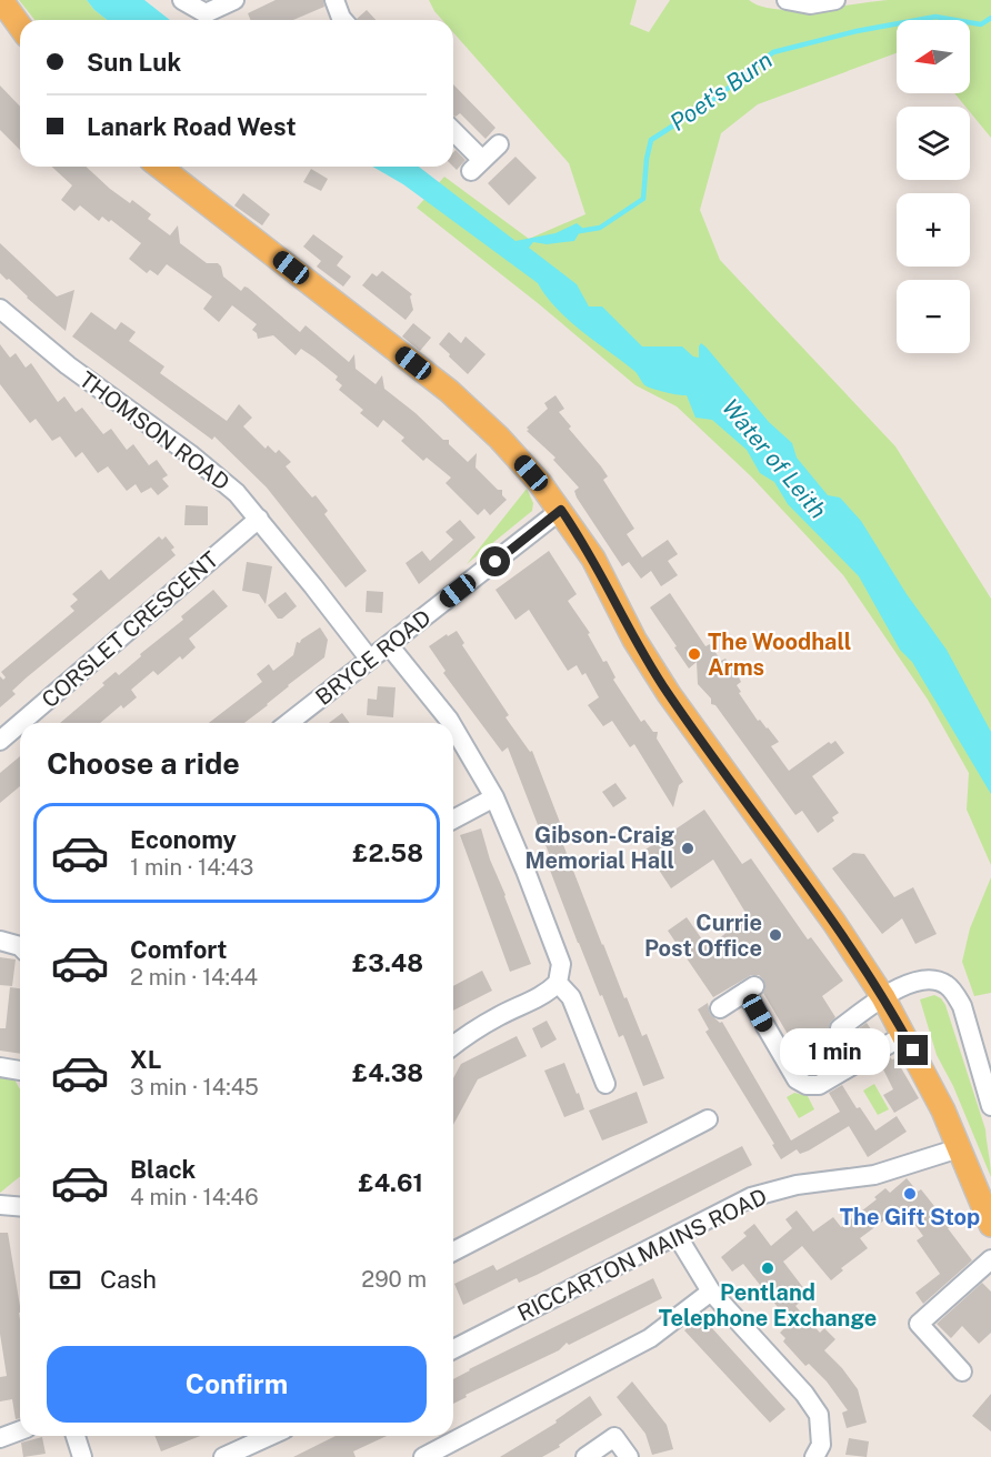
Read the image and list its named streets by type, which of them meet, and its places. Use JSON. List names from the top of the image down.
{
  "streets": {
    "street": [
      "THOMSON ROAD",
      "CORSLET CRESCENT",
      "BRYCE ROAD",
      "RICCARTON MAINS ROAD"
    ]
  },
  "crossings": [
    ["THOMSON ROAD", "CORSLET CRESCENT"],
    ["THOMSON ROAD", "BRYCE ROAD"]
  ],
  "water": ["Poet's Burn", "Water of Leith"],
  "places": [
    "The Woodhall Arms",
    "Gibson-Craig Memorial Hall",
    "Currie Post Office",
    "The Gift Stop",
    "Pentland Telephone Exchange"
  ],
  "north": "left",
  "page": {
    "map_buttons": ["+", "−"],
    "banner": ["Sun Luk", "Lanark Road West"],
    "heading": "Choose a ride",
    "list": [
      {
        "name": "Economy",
        "note": "1 min · 14:43",
        "value": "£2.58"
      },
      {
        "name": "Comfort",
        "note": "2 min · 14:44",
        "value": "£3.48"
      },
      {
        "name": "XL",
        "note": "3 min · 14:45",
        "value": "£4.38"
      },
      {
        "name": "Black",
        "note": "4 min · 14:46",
        "value": "£4.61"
      }
    ],
    "bubble": "1 min",
    "pay": ["Cash", "290 m"],
    "buttons": "Confirm"
  }
}
